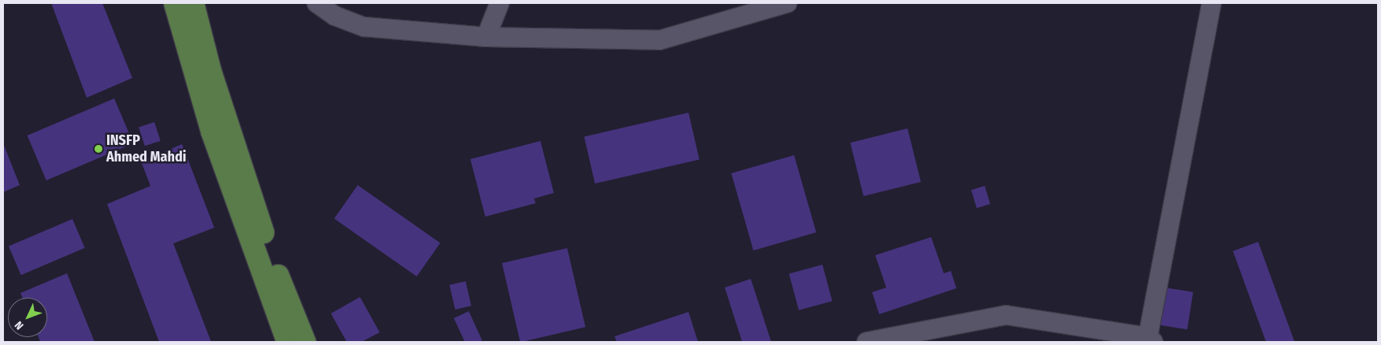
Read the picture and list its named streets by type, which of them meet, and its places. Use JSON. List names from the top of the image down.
{
  "places": ["INSFP Ahmed Mahdi"],
  "north": "bottom left"
}
